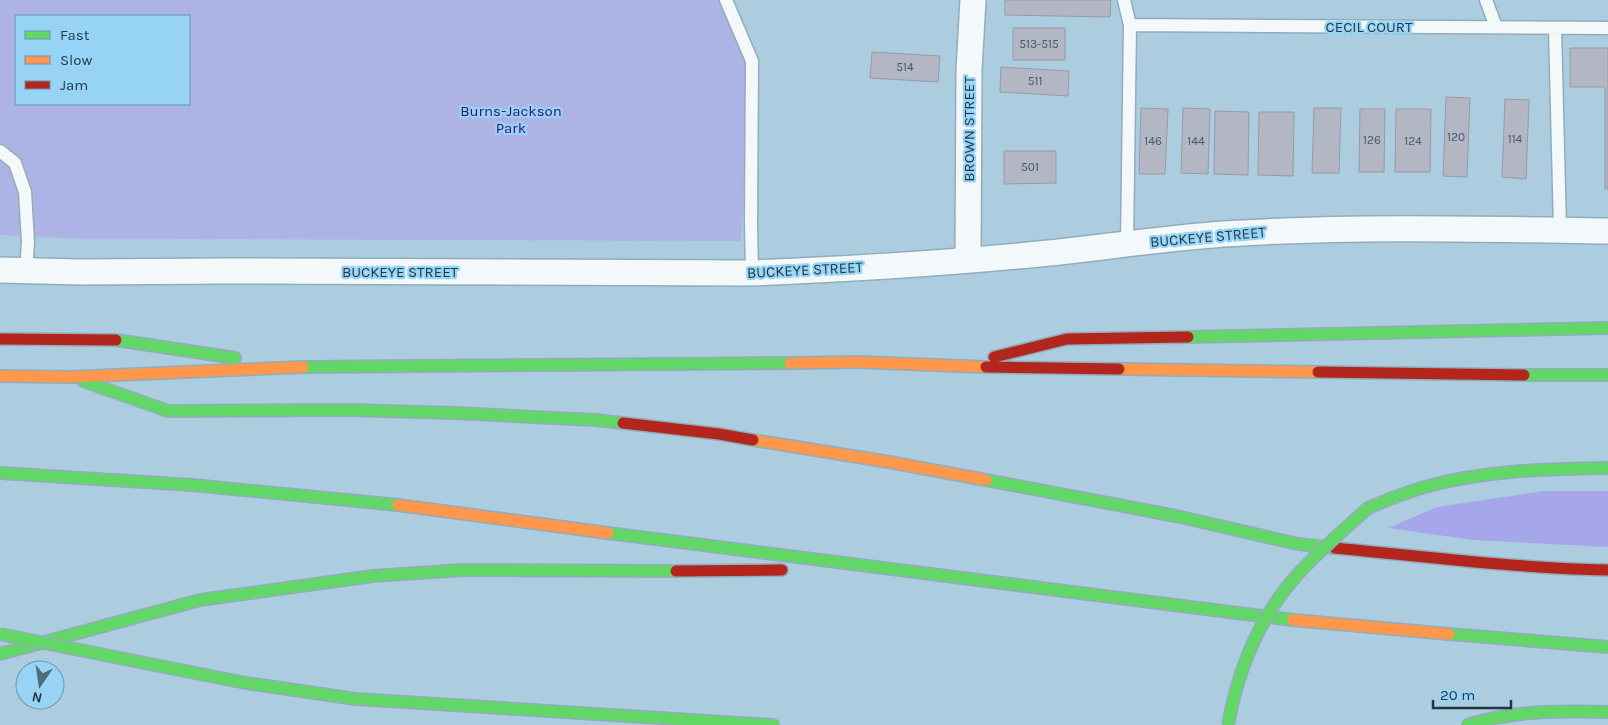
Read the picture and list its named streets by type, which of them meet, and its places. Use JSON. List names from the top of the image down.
{
  "streets": {
    "street": ["BROWN STREET", "BUCKEYE STREET"],
    "lane": ["CECIL COURT"]
  },
  "crossings": [
    ["BROWN STREET", "BUCKEYE STREET"]
  ],
  "parks": ["Burns-Jackson Park"],
  "house_numbers": [
    "513-515",
    "514",
    "511",
    "120",
    "114",
    "126",
    "146",
    "144",
    "124",
    "501"
  ],
  "legend": ["Fast", "Slow", "Jam"],
  "scale_bar": "20 m",
  "north": "bottom"
}
